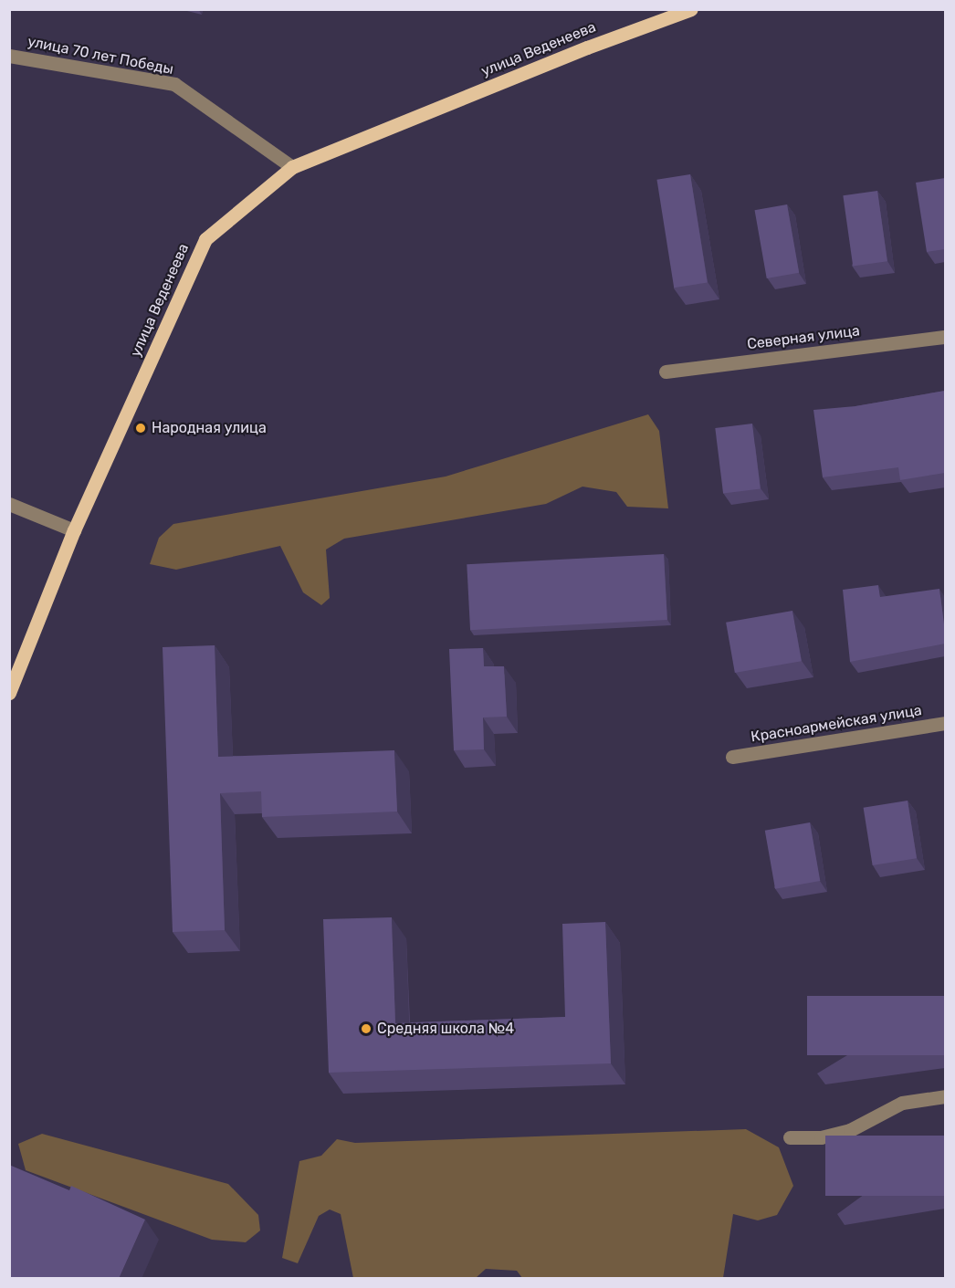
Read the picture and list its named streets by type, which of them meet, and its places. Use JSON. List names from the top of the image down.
{
  "streets": {
    "main road": ["улица Веденеева"],
    "street": ["улица 70 лет Победы", "Северная улица", "Красноармейская улица"]
  },
  "crossings": [
    ["улица Веденеева", "улица 70 лет Победы"]
  ],
  "places": ["Народная улица", "Средняя школа №4"]
}
